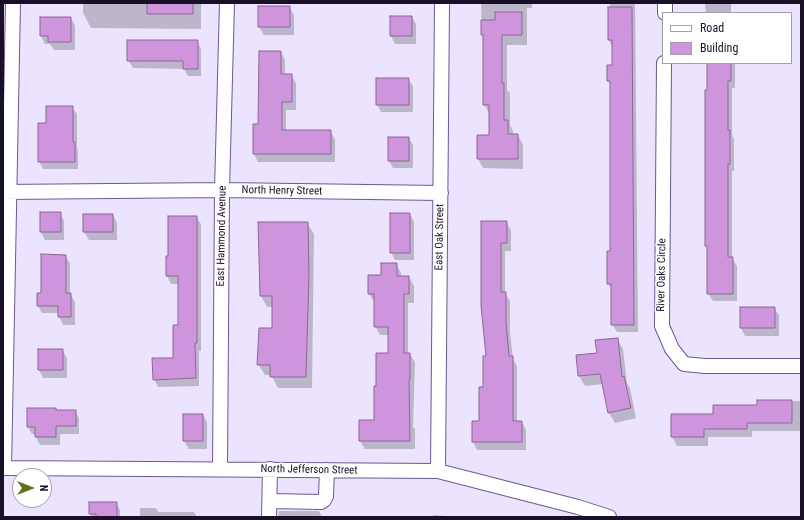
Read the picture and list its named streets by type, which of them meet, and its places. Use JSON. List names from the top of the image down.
{
  "streets": {
    "street": [
      "North Henry Street",
      "East Hammond Avenue",
      "East Oak Street",
      "River Oaks Circle",
      "North Jefferson Street"
    ]
  },
  "crossings": [
    ["North Henry Street", "East Hammond Avenue"],
    ["North Henry Street", "East Oak Street"],
    ["East Hammond Avenue", "North Jefferson Street"],
    ["East Oak Street", "North Jefferson Street"]
  ],
  "legend": ["Road", "Building"],
  "north": "right"
}
